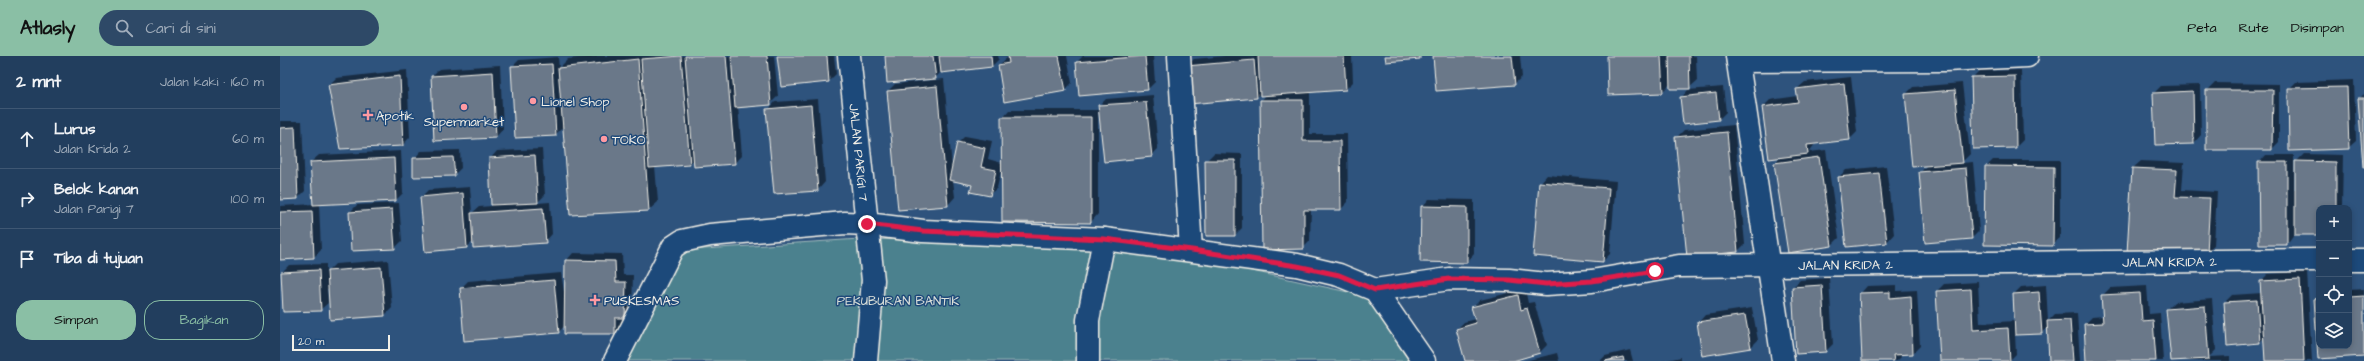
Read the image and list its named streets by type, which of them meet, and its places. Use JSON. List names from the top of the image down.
{
  "streets": {
    "street": ["JALAN PARIGI 7", "JALAN KRIDA 2"]
  },
  "parks": ["PEKUBURAN BANTIK"],
  "places": {
    "other": ["Lionel Shop", "Supermarket", "TOKO"],
    "health": ["Apotik", "PUSKESMAS"]
  },
  "scale_bar": "20 m",
  "page": {
    "header": "Atlasly",
    "search": "Cari di sini",
    "nav": ["Peta", "Rute", "Disimpan"],
    "heading": ["2 mnt", "Jalan kaki · 160 m"],
    "list": [
      ["Lurus", "Jalan Krida 2", "60 m"],
      ["Belok kanan", "Jalan Parigi 7", "100 m"],
      "Tiba di tujuan"
    ],
    "map_buttons": ["+", "−"],
    "buttons": ["Simpan", "Bagikan"],
    "scale": "20 m"
  }
}
